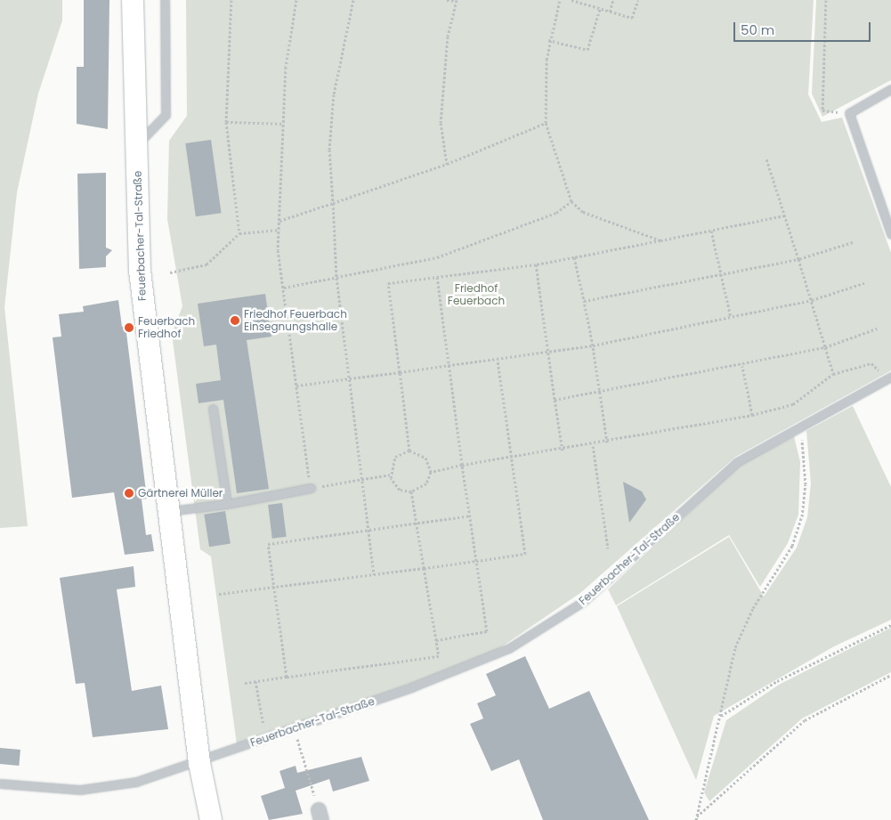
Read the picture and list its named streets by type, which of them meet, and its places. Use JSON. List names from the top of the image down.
{
  "streets": {
    "main road": ["Feuerbacher-Tal-Straße"]
  },
  "parks": ["Friedhof Feuerbach"],
  "places": ["Friedhof Feuerbach Einsegnungshalle", "Feuerbach Friedhof", "Gärtnerei Müller"],
  "scale_bar": "50 m"
}
